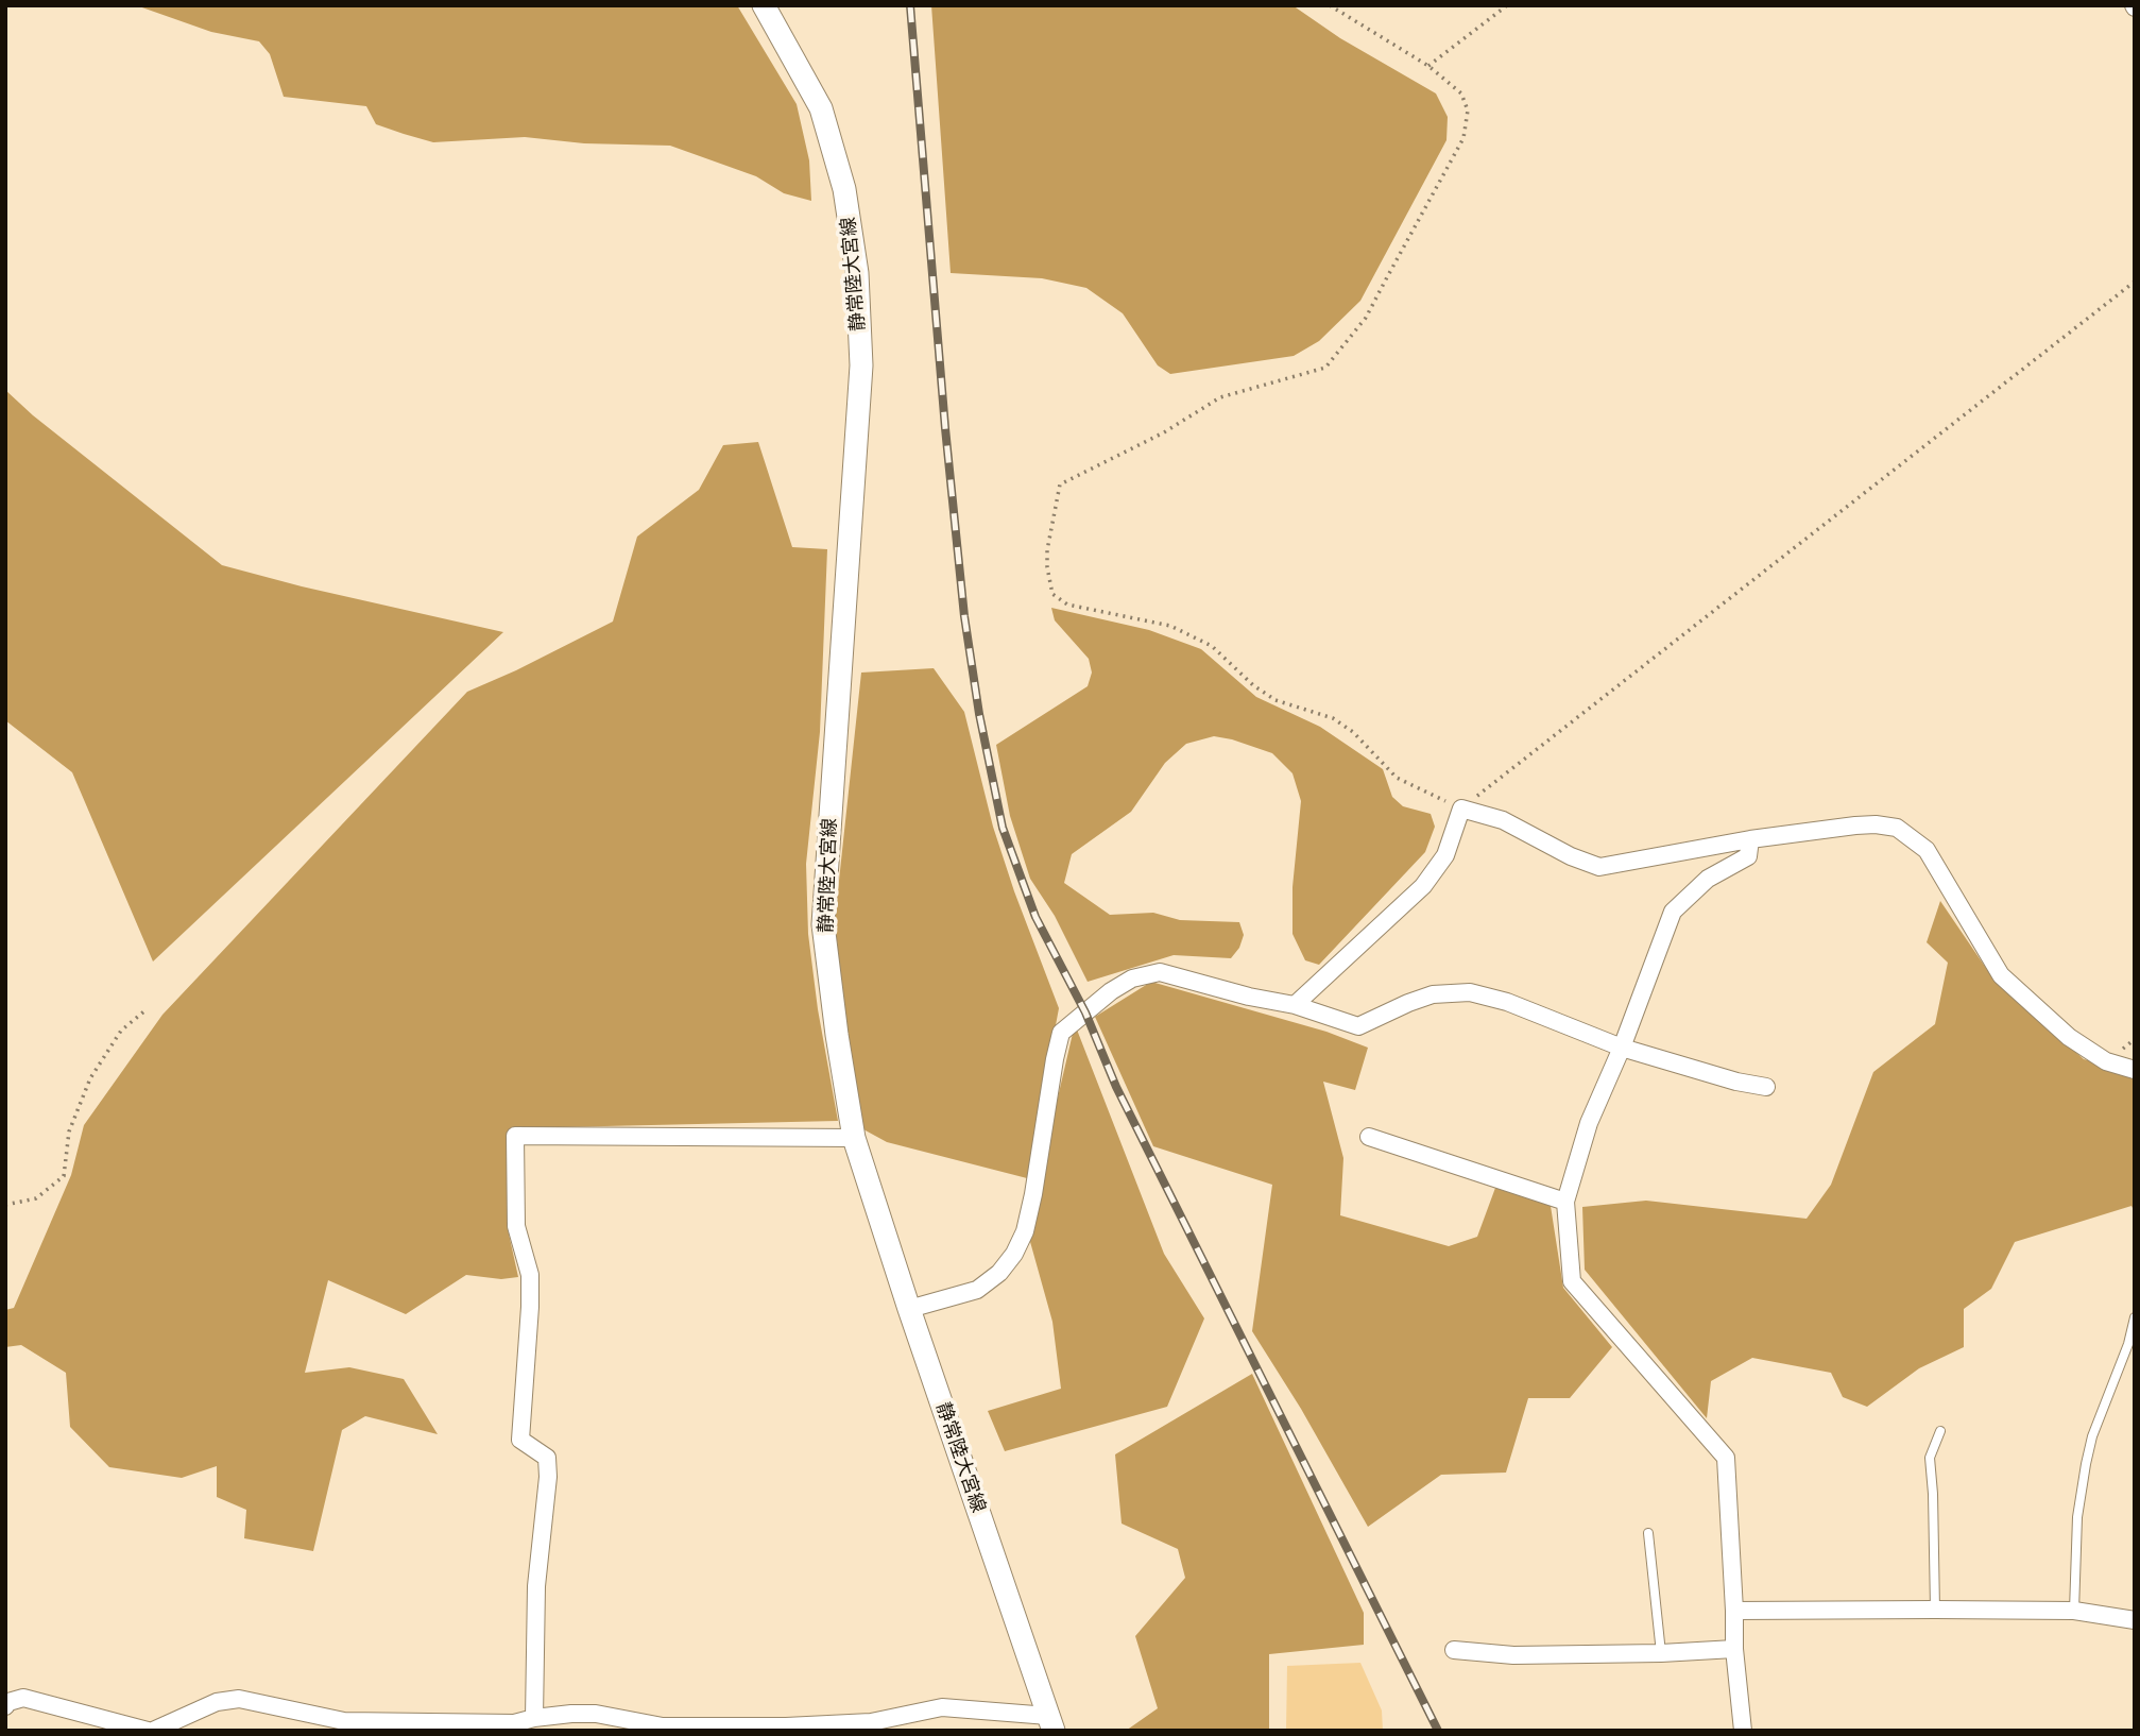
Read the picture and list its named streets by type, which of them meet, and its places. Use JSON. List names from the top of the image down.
{
  "streets": {
    "main road": ["静常陸大宮線"]
  }
}
